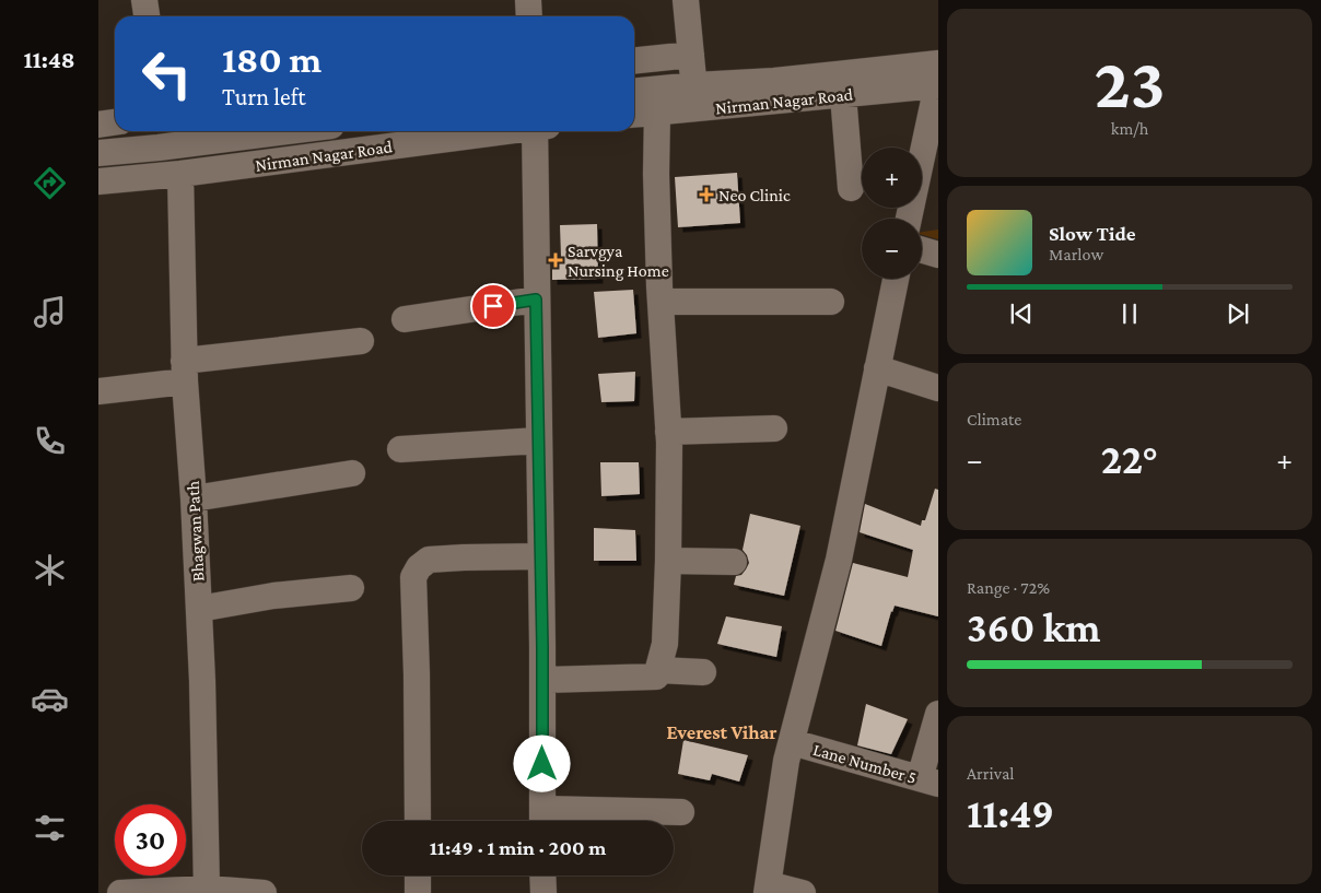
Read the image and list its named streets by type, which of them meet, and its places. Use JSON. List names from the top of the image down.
{
  "streets": {
    "street": ["Nirman Nagar Road", "Bhagwan Path", "Lane Number 5"]
  },
  "crossings": [
    ["Nirman Nagar Road", "Bhagwan Path"]
  ],
  "districts": ["Everest Vihar"],
  "places": {
    "health": ["Neo Clinic", "Sarvgya Nursing Home"]
  },
  "page": {
    "tabs": "11:48",
    "tile": [
      ["23", "km/h"],
      "Climate",
      ["Range · 72%", "360 km"],
      ["Arrival", "11:49"]
    ],
    "turn": ["180 m", "Turn left"],
    "map_buttons": ["+", "−"],
    "song": ["Slow Tide", "Marlow"],
    "heat": ["−", "22°", "+"],
    "limit": "30",
    "trip": "11:49 · 1 min · 200 m"
  }
}
